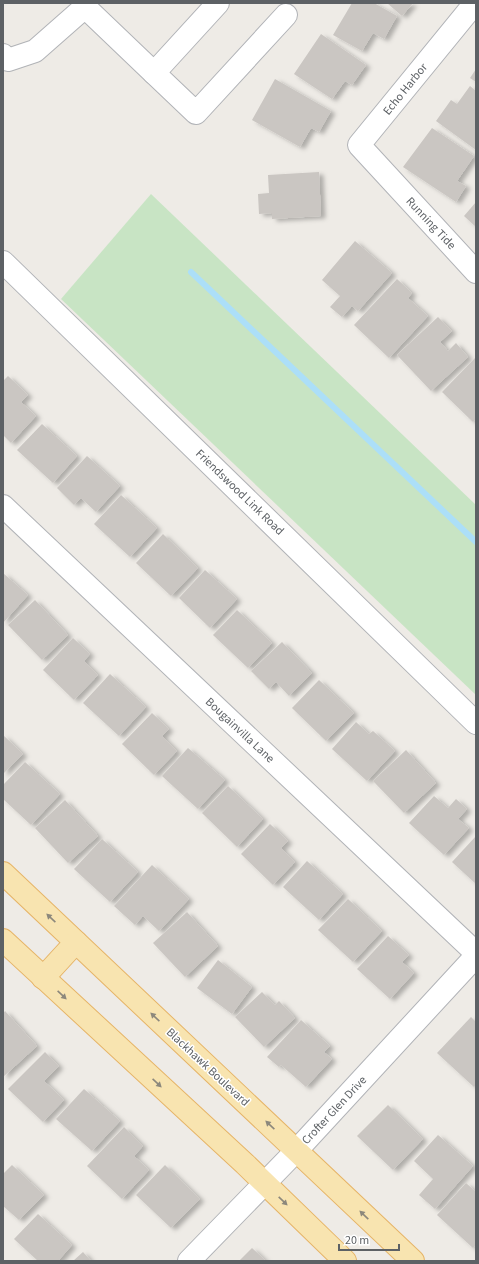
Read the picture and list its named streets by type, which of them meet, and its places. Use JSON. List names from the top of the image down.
{
  "streets": {
    "main road": ["Blackhawk Boulevard"],
    "street": [
      "Echo Harbor",
      "Running Tide",
      "Friendswood Link Road",
      "Bougainvilla Lane",
      "Crofter Glen Drive"
    ]
  },
  "crossings": [
    ["Echo Harbor", "Running Tide"],
    ["Blackhawk Boulevard", "Crofter Glen Drive"]
  ],
  "scale_bar": "20 m"
}
